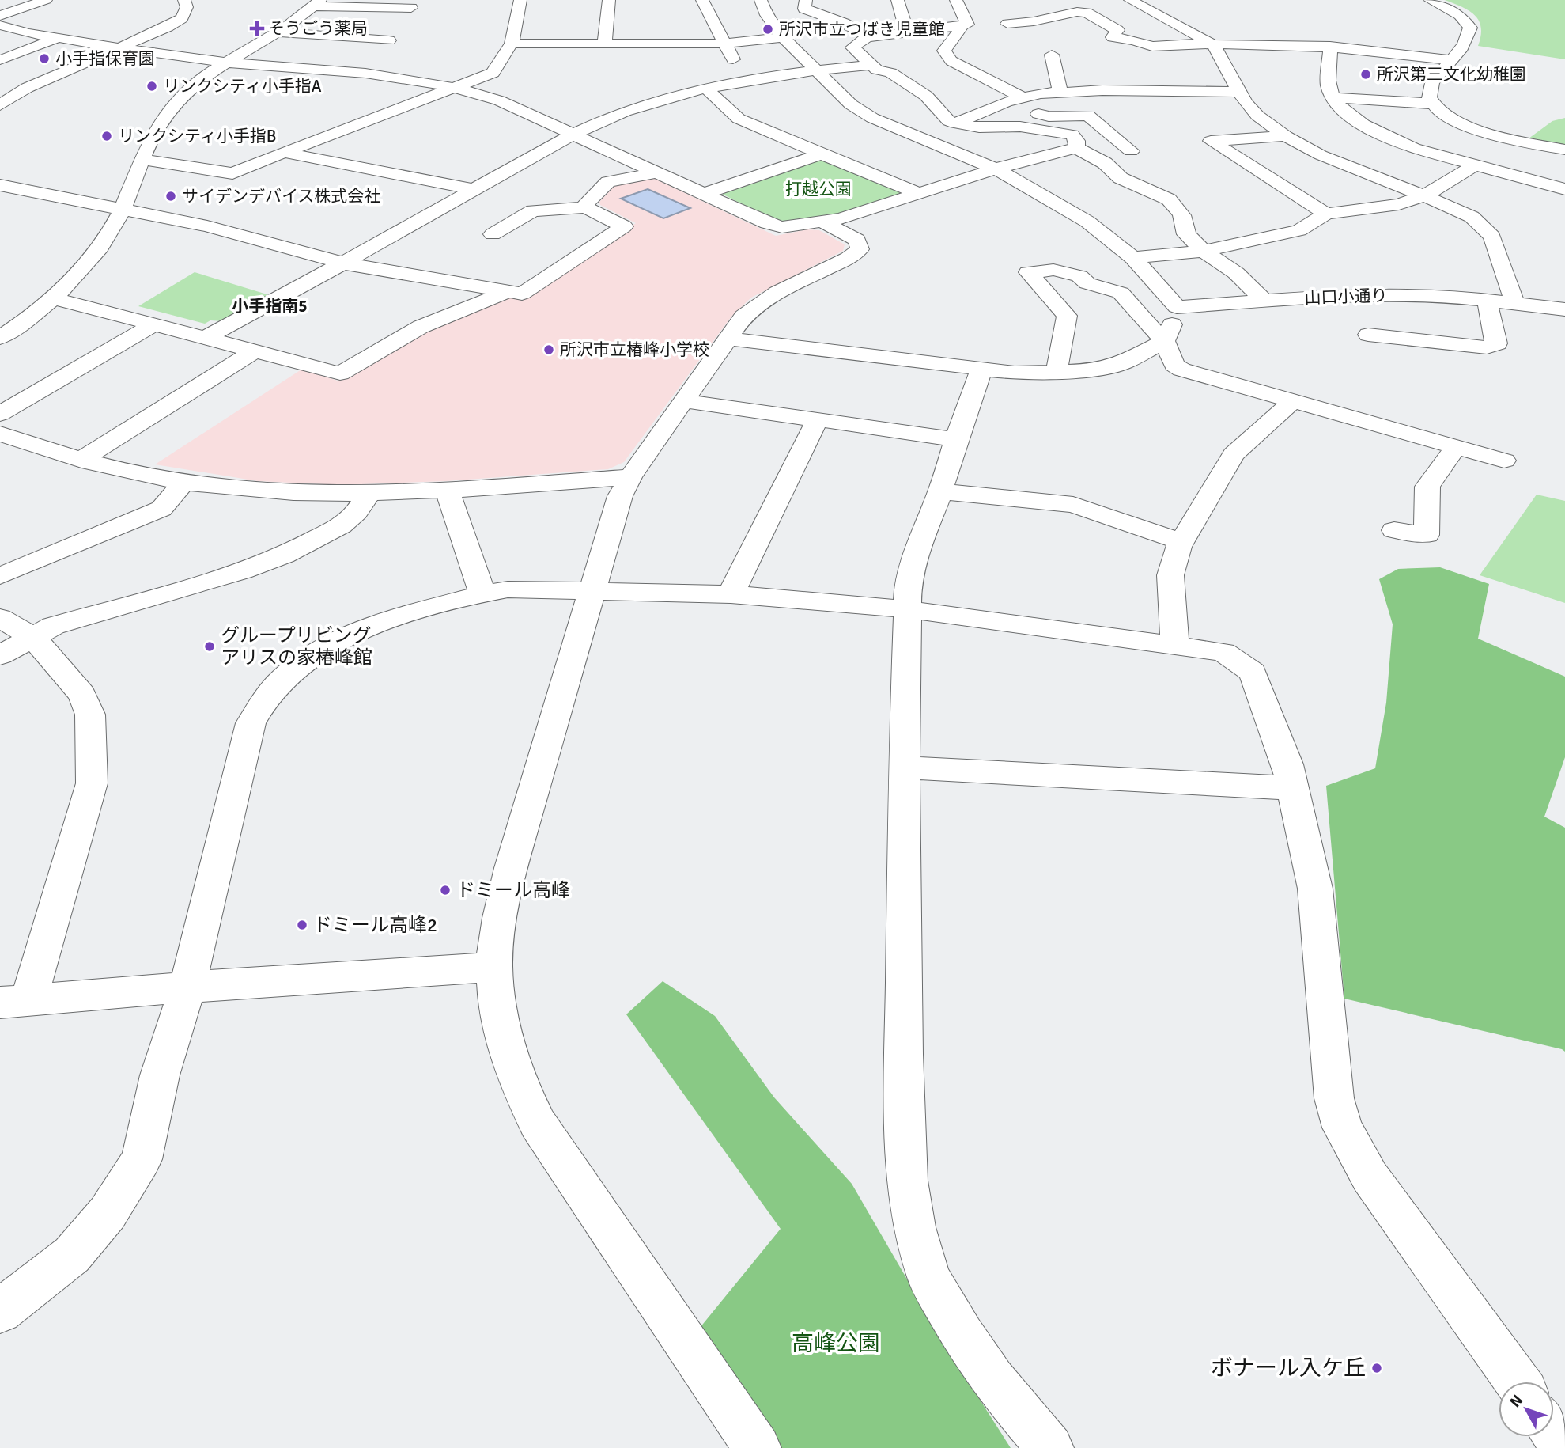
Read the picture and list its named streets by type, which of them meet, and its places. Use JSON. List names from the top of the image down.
{
  "streets": {
    "street": ["山口小通り"]
  },
  "districts": ["小手指南5"],
  "parks": ["打越公園", "高峰公園"],
  "places": {
    "health": ["そうごう薬局"],
    "other": [
      "所沢市立つばき児童館",
      "小手指保育園",
      "所沢第三文化幼稚園",
      "リンクシティ小手指A",
      "リンクシティ小手指B",
      "サイデンデバイス株式会社",
      "所沢市立椿峰小学校",
      "グループリビング アリスの家椿峰館",
      "ドミール高峰",
      "ドミール高峰2",
      "ボナール入ケ丘"
    ]
  },
  "north": "top left"
}
